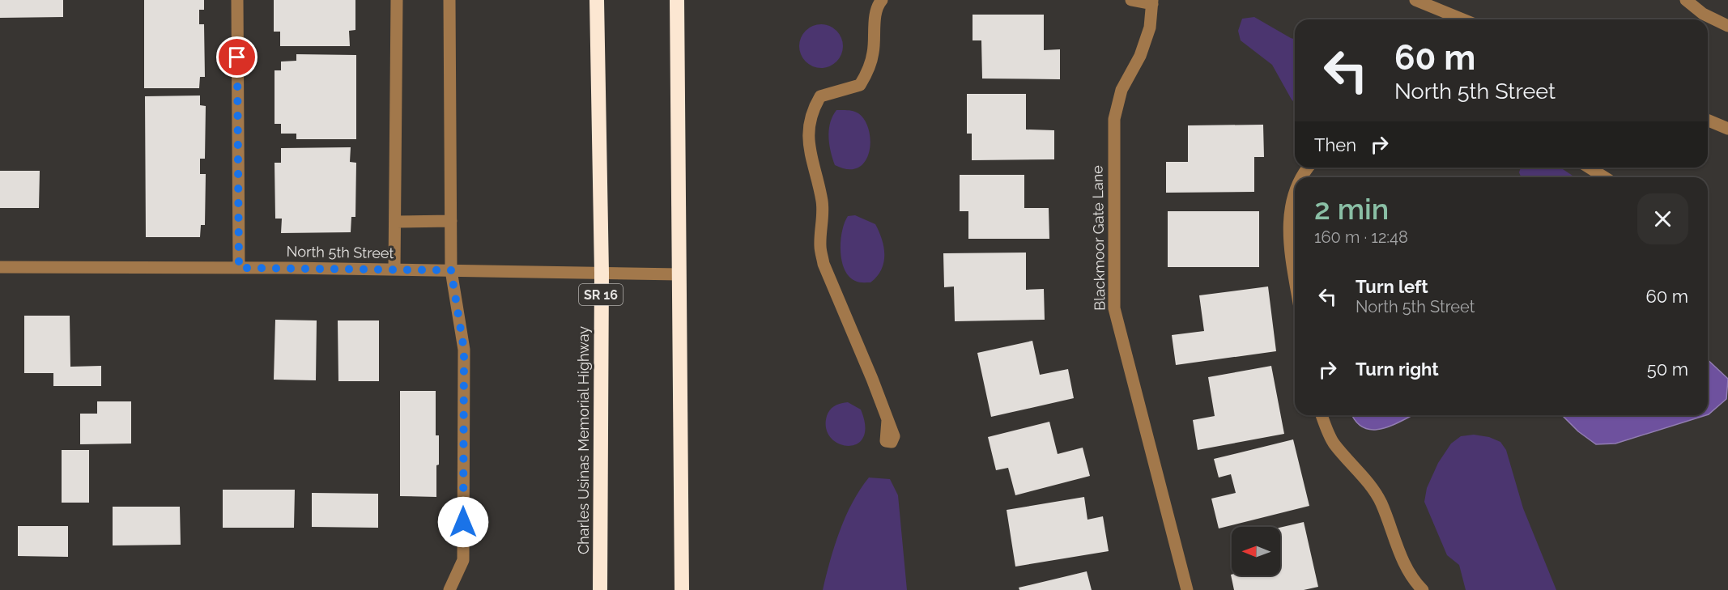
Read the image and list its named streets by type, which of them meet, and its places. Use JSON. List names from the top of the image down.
{
  "streets": {
    "highway": ["SR 16", "Charles Usinas Memorial Highway"],
    "street": ["Blackmoor Gate Lane", "North 5th Street"]
  },
  "crossings": [
    ["North 5th Street", "Charles Usinas Memorial Highway"]
  ],
  "north": "left",
  "page": {
    "turn": ["60 m", "North 5th Street"],
    "then": "Then",
    "heading": ["2 min", "160 m · 12:48"],
    "list": [
      {
        "name": "Turn left",
        "note": "North 5th Street",
        "value": "60 m"
      },
      {
        "name": "Turn right",
        "value": "50 m"
      }
    ]
  }
}
